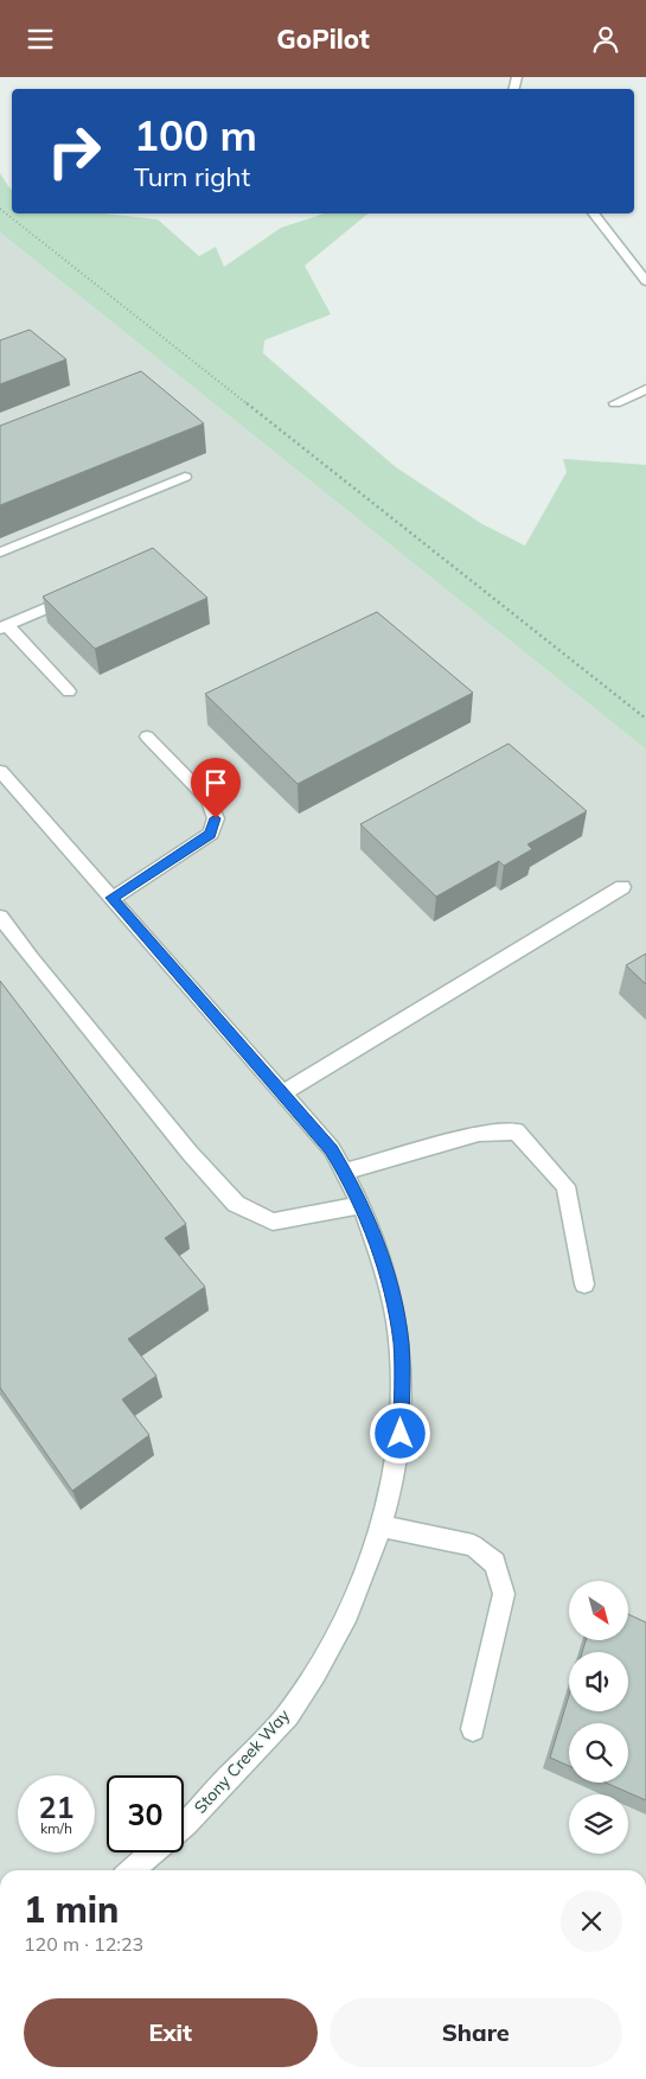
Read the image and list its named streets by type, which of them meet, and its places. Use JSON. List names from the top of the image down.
{
  "streets": {
    "street": ["Stony Creek Way"]
  },
  "north": "bottom right",
  "page": {
    "header": "GoPilot",
    "turn": ["100 m", "Turn right"],
    "speed": "21 km/h",
    "limit": "30",
    "heading": ["1 min", "120 m · 12:23"],
    "buttons": ["Exit", "Share"]
  }
}
